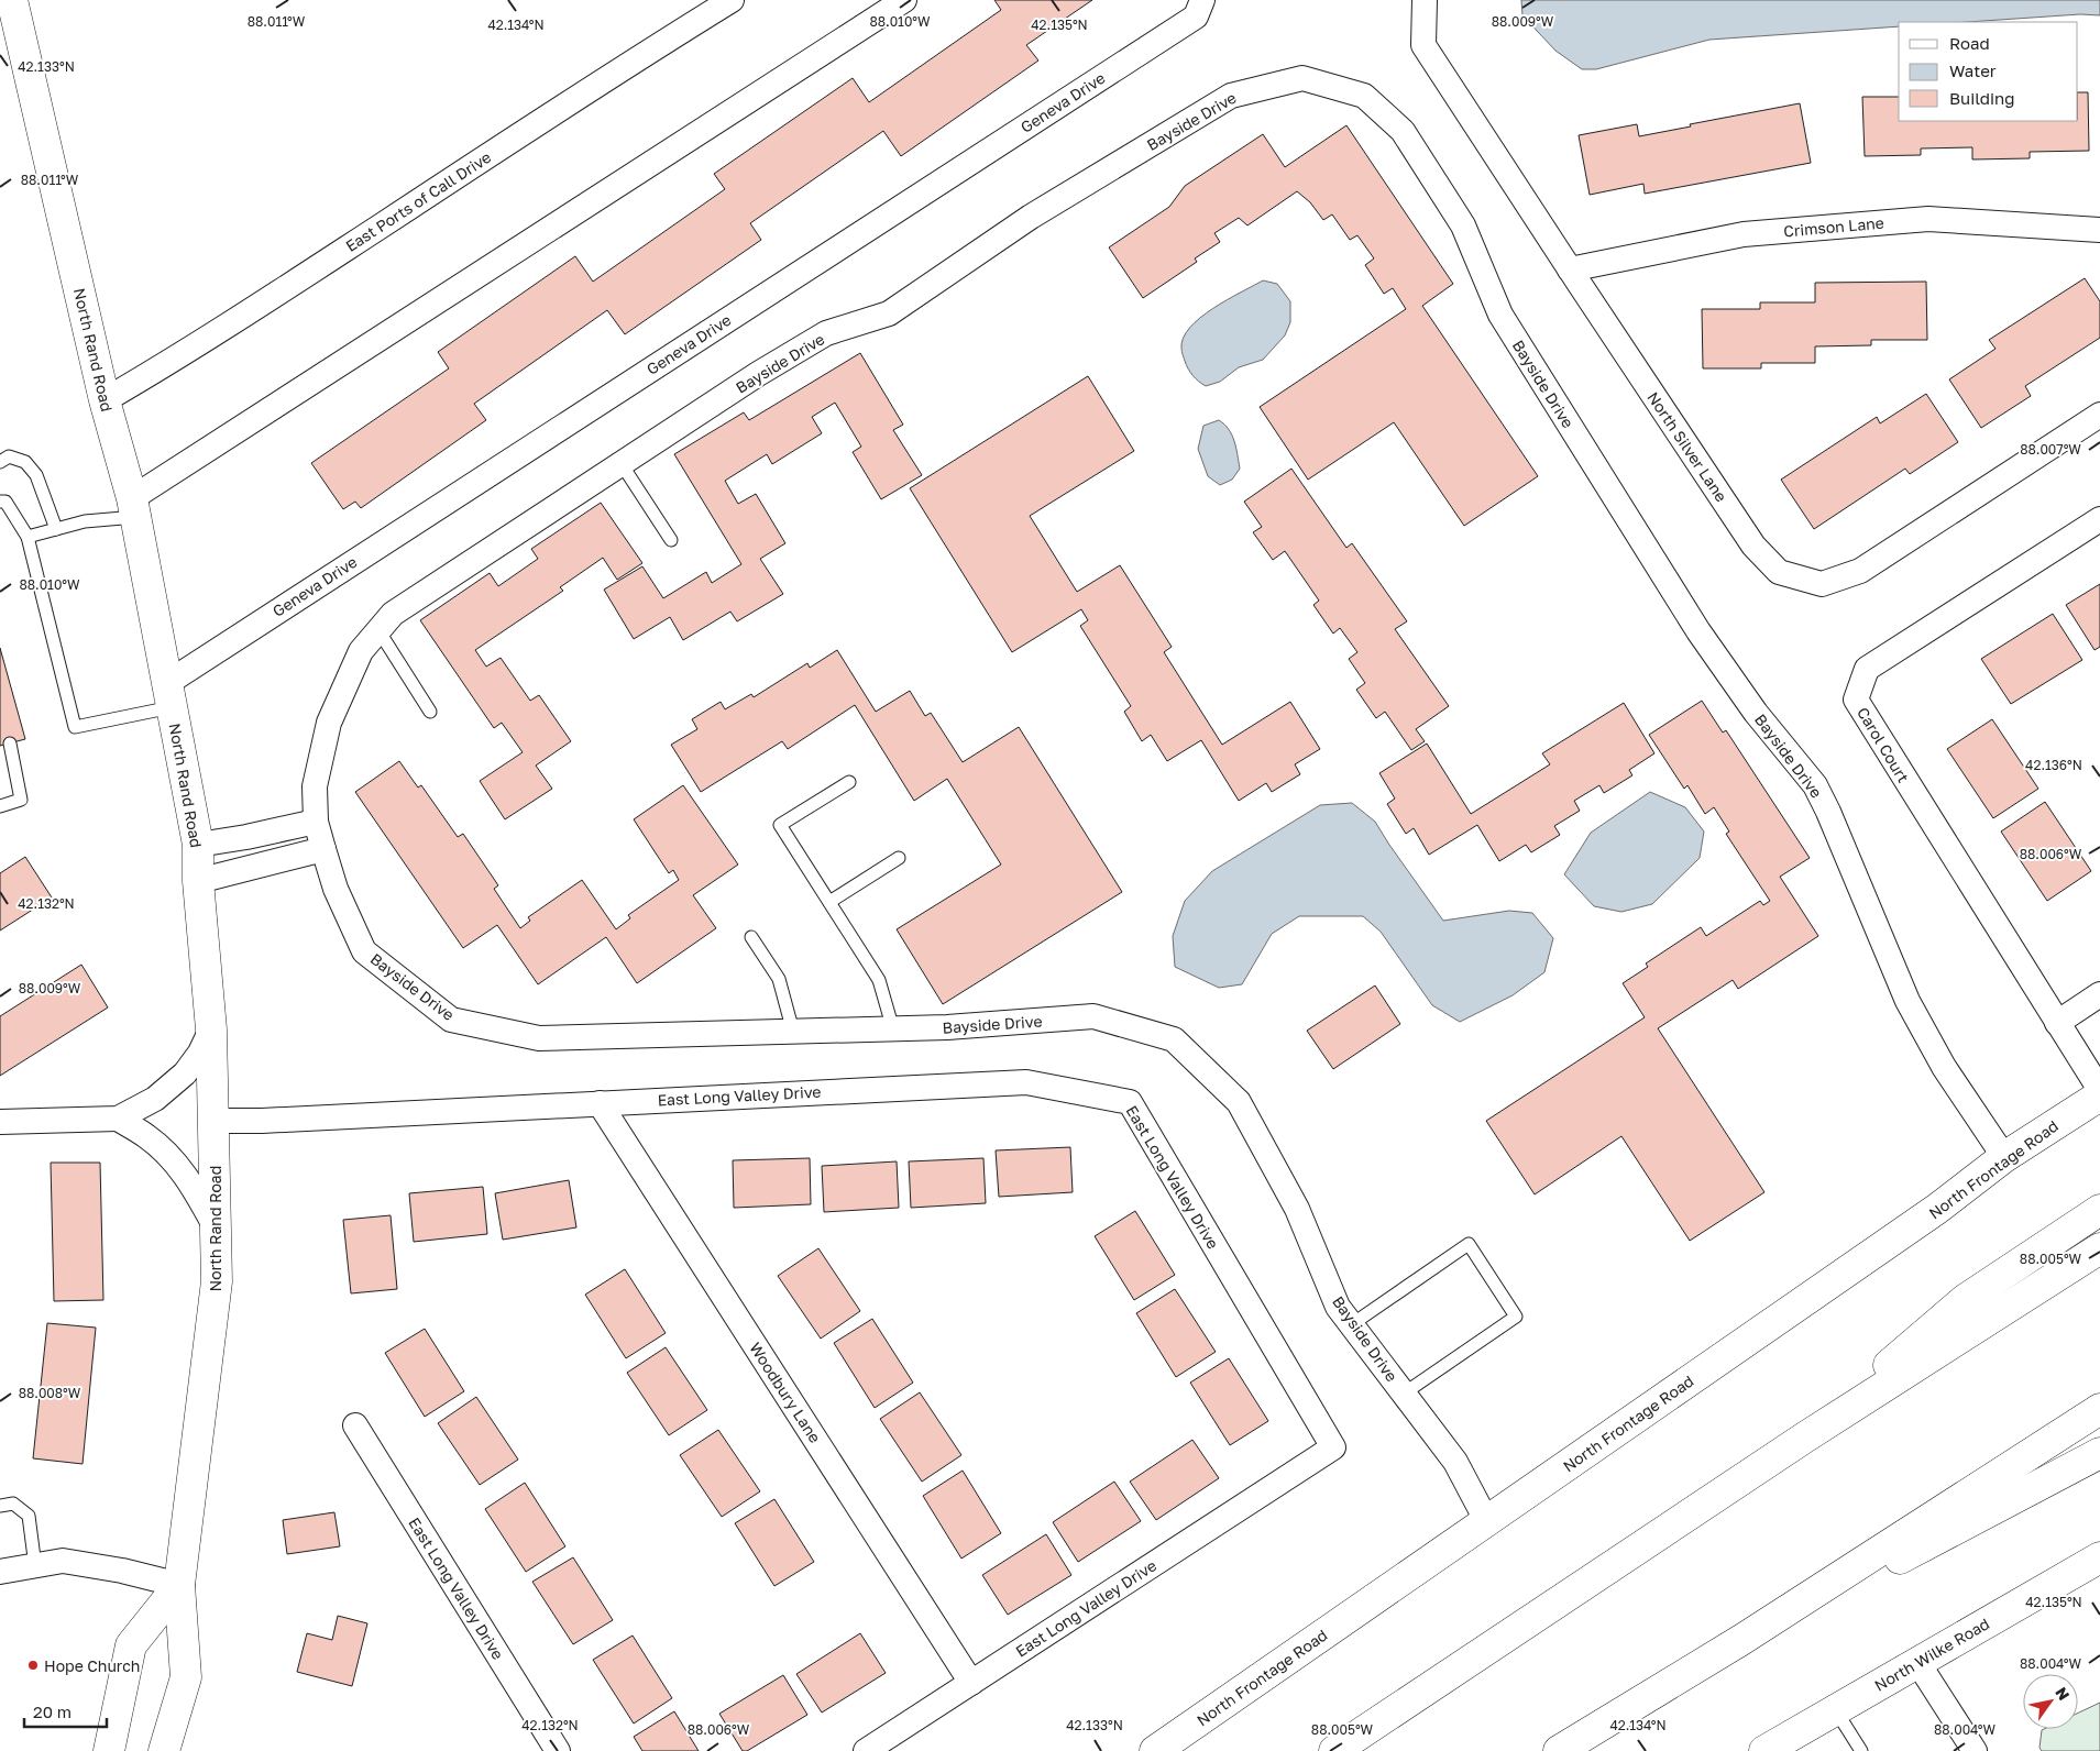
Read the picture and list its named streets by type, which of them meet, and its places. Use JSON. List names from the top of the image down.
{
  "streets": {
    "main road": ["North Rand Road", "North Frontage Road", "North Wilke Road"],
    "street": [
      "Geneva Drive",
      "Bayside Drive",
      "East Ports of Call Drive",
      "Crimson Lane",
      "North Silver Lane",
      "Carol Court",
      "East Long Valley Drive",
      "Woodbury Lane"
    ]
  },
  "crossings": [
    ["Geneva Drive", "North Rand Road"],
    ["Bayside Drive", "North Frontage Road"],
    ["East Ports of Call Drive", "North Rand Road"],
    ["Crimson Lane", "North Silver Lane"],
    ["North Rand Road", "East Long Valley Drive"],
    ["East Long Valley Drive", "Woodbury Lane"]
  ],
  "places": ["Hope Church"],
  "legend": ["Road", "Water", "Building"],
  "scale_bar": "20 m",
  "north": "top right",
  "coordinates": [
    "88.011°W",
    "88.009°W",
    "88.010°W",
    "42.134°N",
    "42.135°N",
    "42.133°N",
    "88.007°W",
    "42.136°N",
    "88.006°W",
    "42.132°N",
    "88.005°W",
    "88.008°W",
    "88.004°W"
  ]
}
